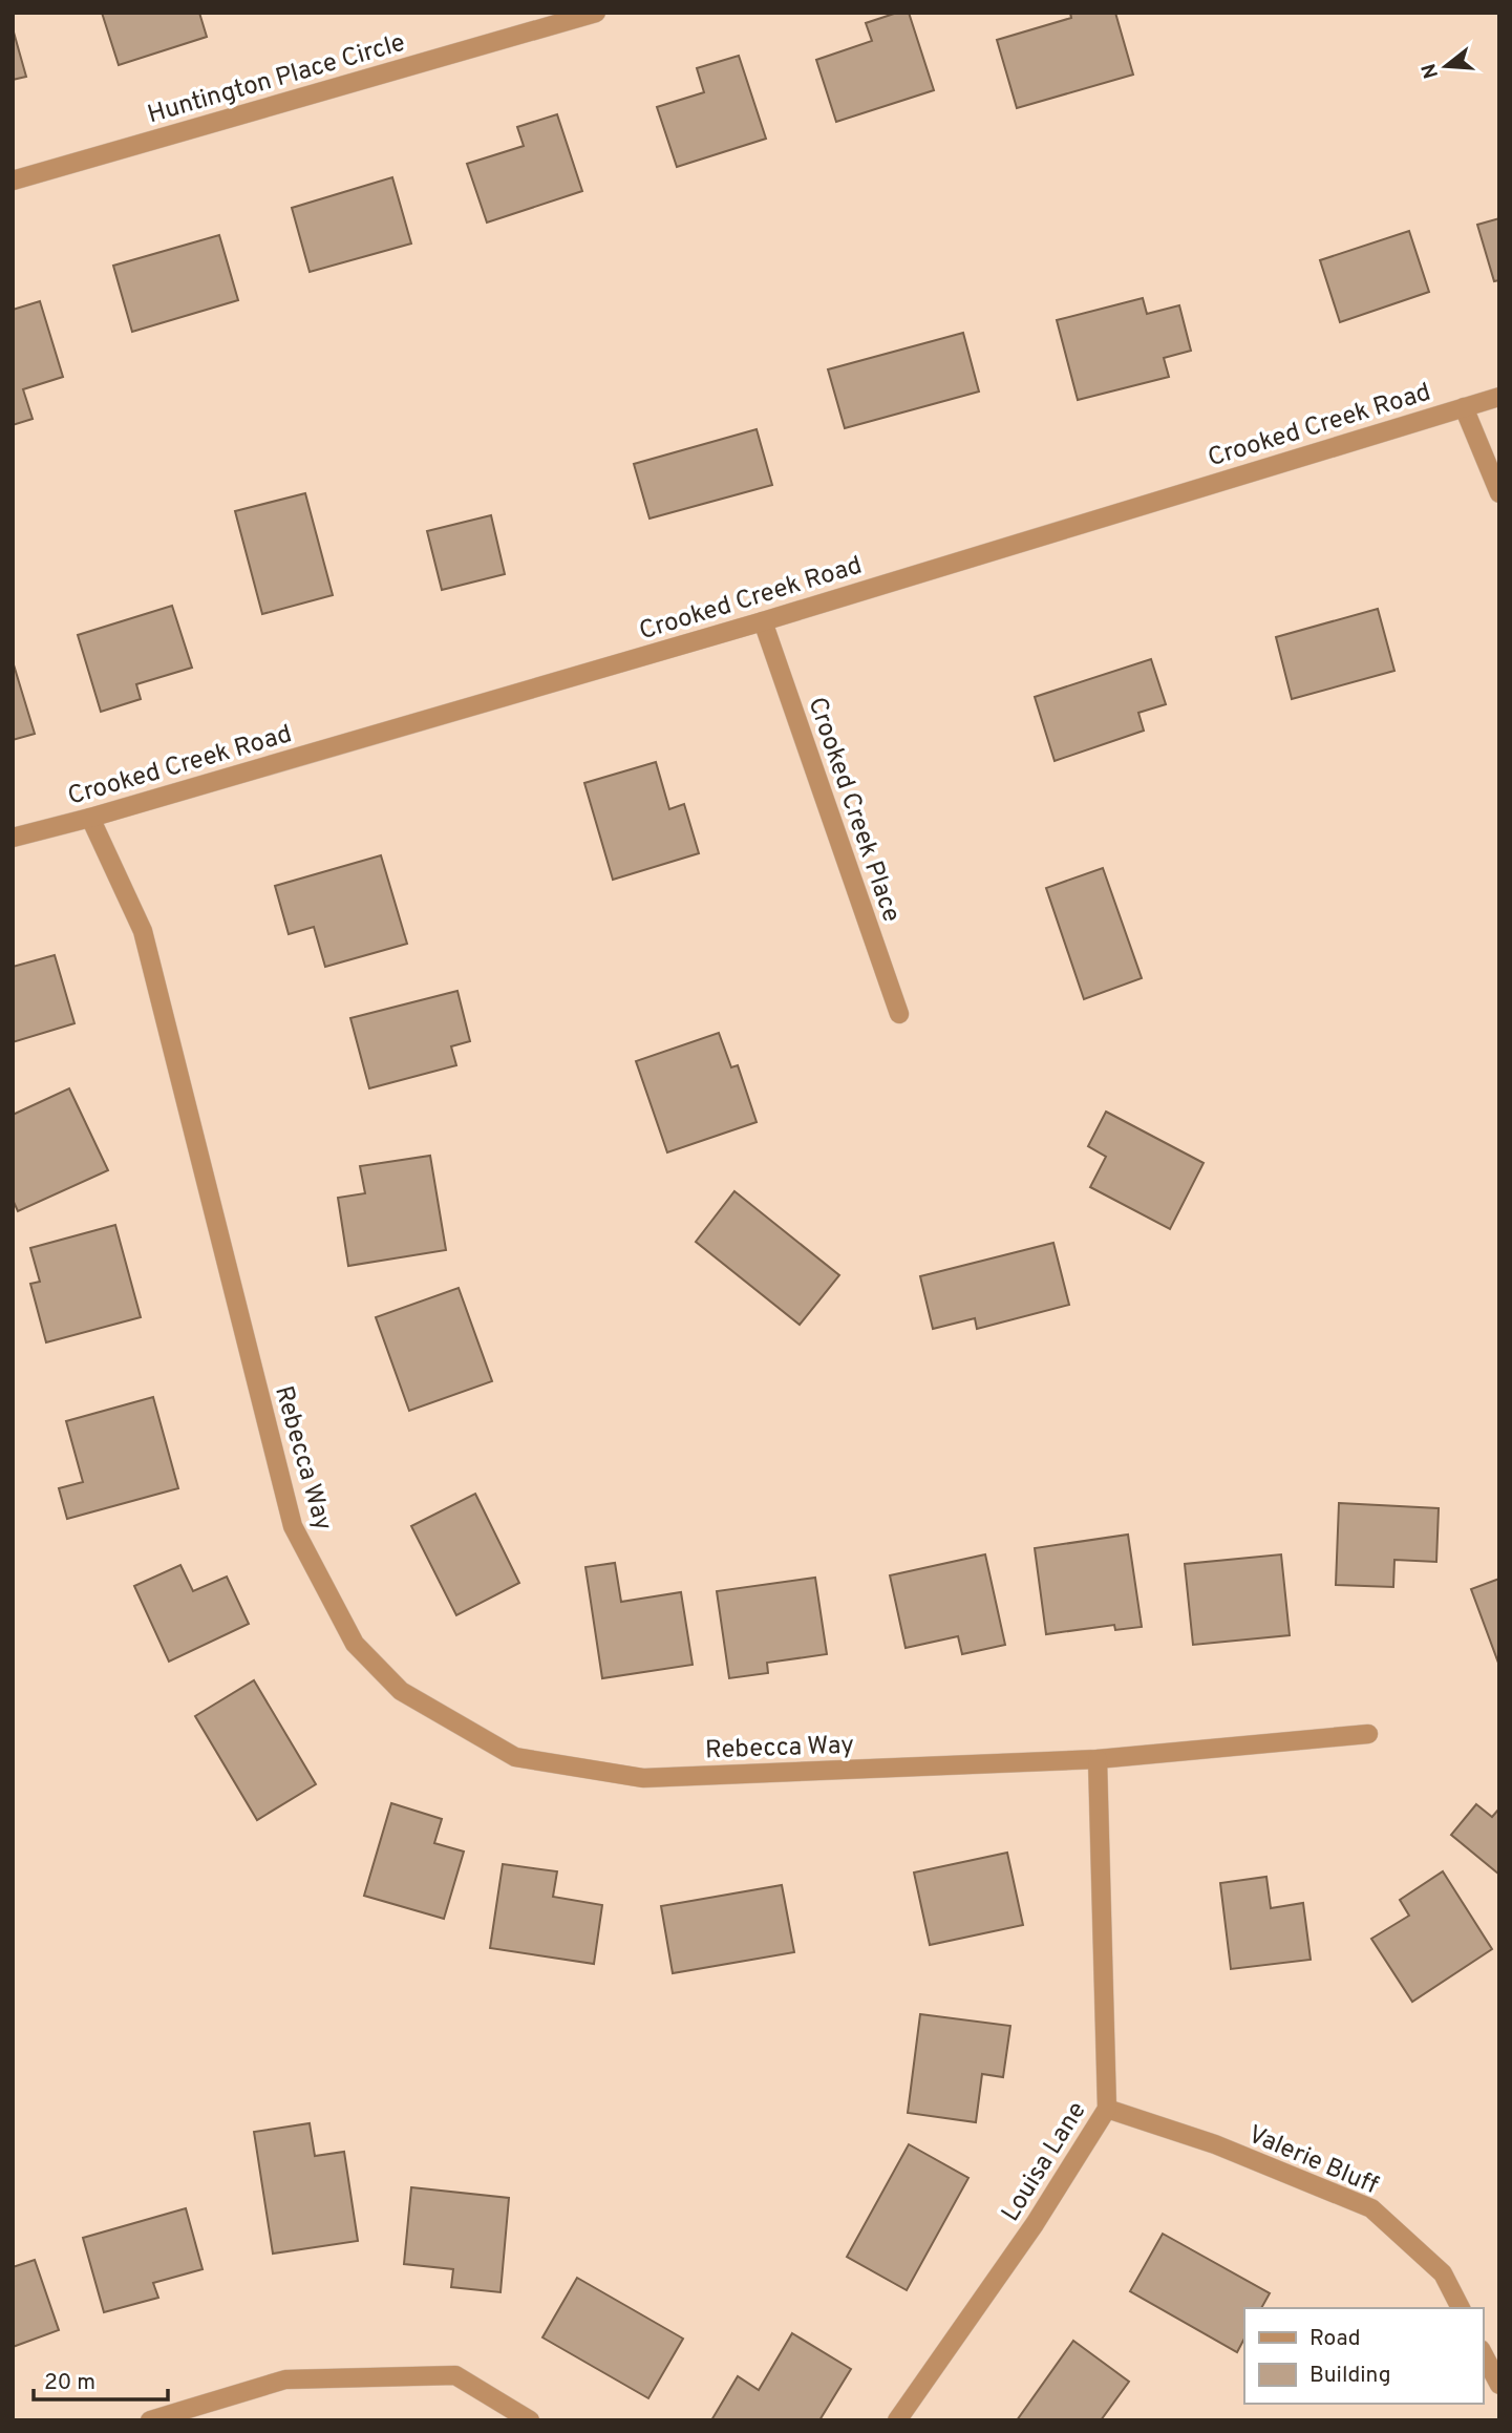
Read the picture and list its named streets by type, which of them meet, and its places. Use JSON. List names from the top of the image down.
{
  "streets": {
    "street": [
      "Huntington Place Circle",
      "Crooked Creek Road",
      "Crooked Creek Place",
      "Rebecca Way",
      "Valerie Bluff",
      "Louisa Lane"
    ]
  },
  "crossings": [
    ["Crooked Creek Road", "Crooked Creek Place"],
    ["Crooked Creek Road", "Rebecca Way"],
    ["Rebecca Way", "Louisa Lane"],
    ["Valerie Bluff", "Louisa Lane"]
  ],
  "legend": ["Road", "Building"],
  "scale_bar": "20 m",
  "north": "left"
}
